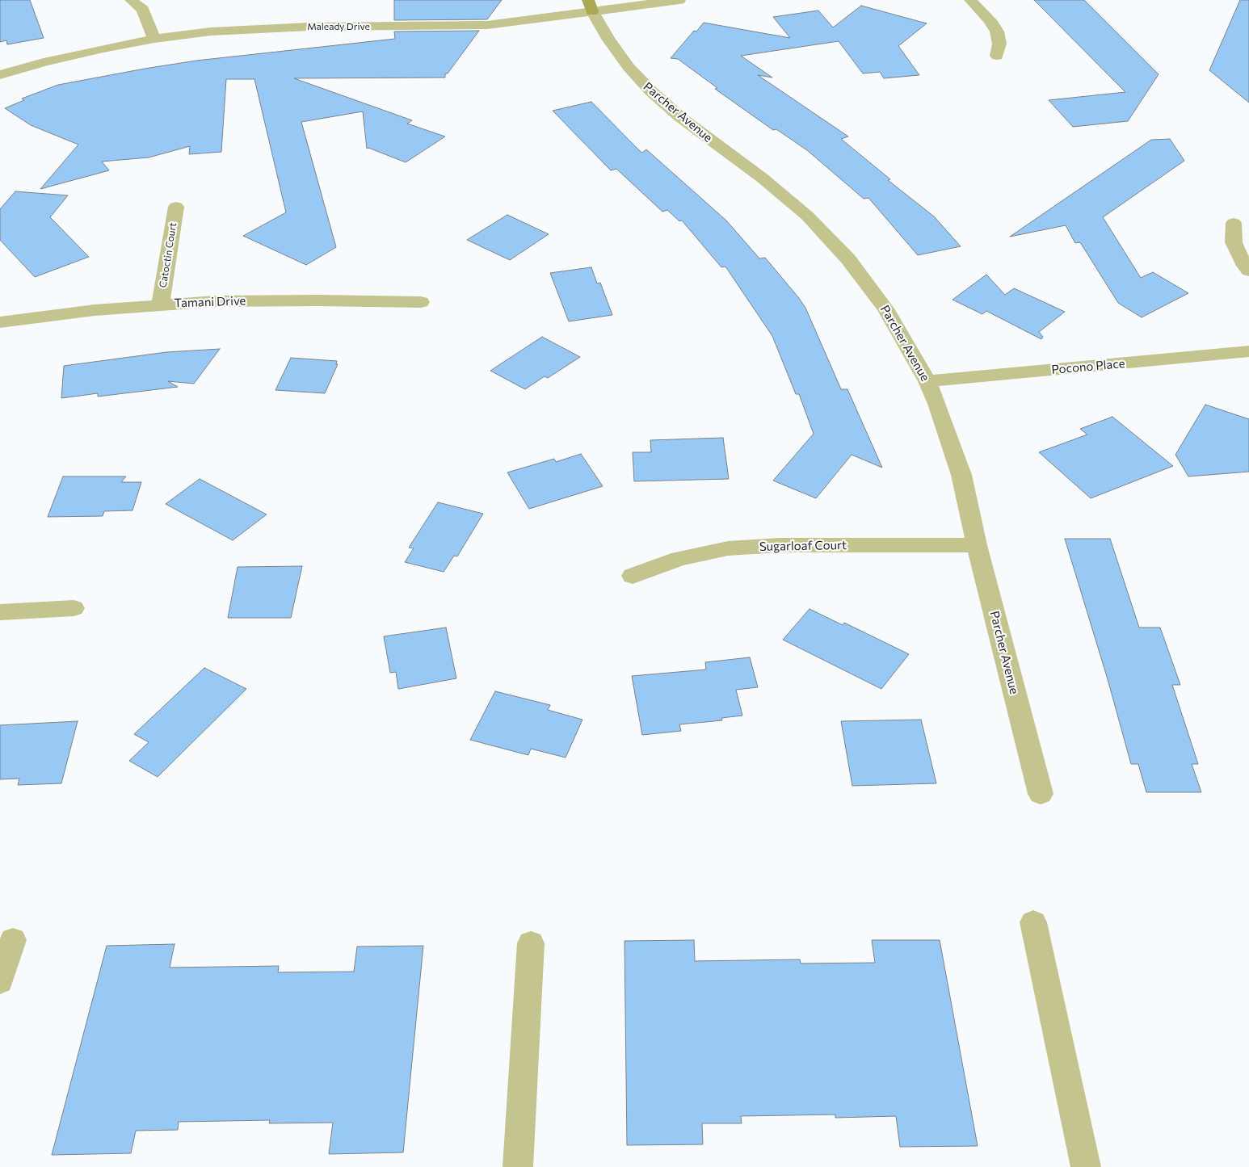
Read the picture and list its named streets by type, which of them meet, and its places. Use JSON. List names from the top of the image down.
{
  "streets": {
    "street": [
      "Maleady Drive",
      "Parcher Avenue",
      "Catoctin Court",
      "Tamani Drive",
      "Pocono Place",
      "Sugarloaf Court"
    ]
  },
  "crossings": [
    ["Maleady Drive", "Parcher Avenue"],
    ["Parcher Avenue", "Pocono Place"],
    ["Parcher Avenue", "Sugarloaf Court"],
    ["Catoctin Court", "Tamani Drive"]
  ]
}
